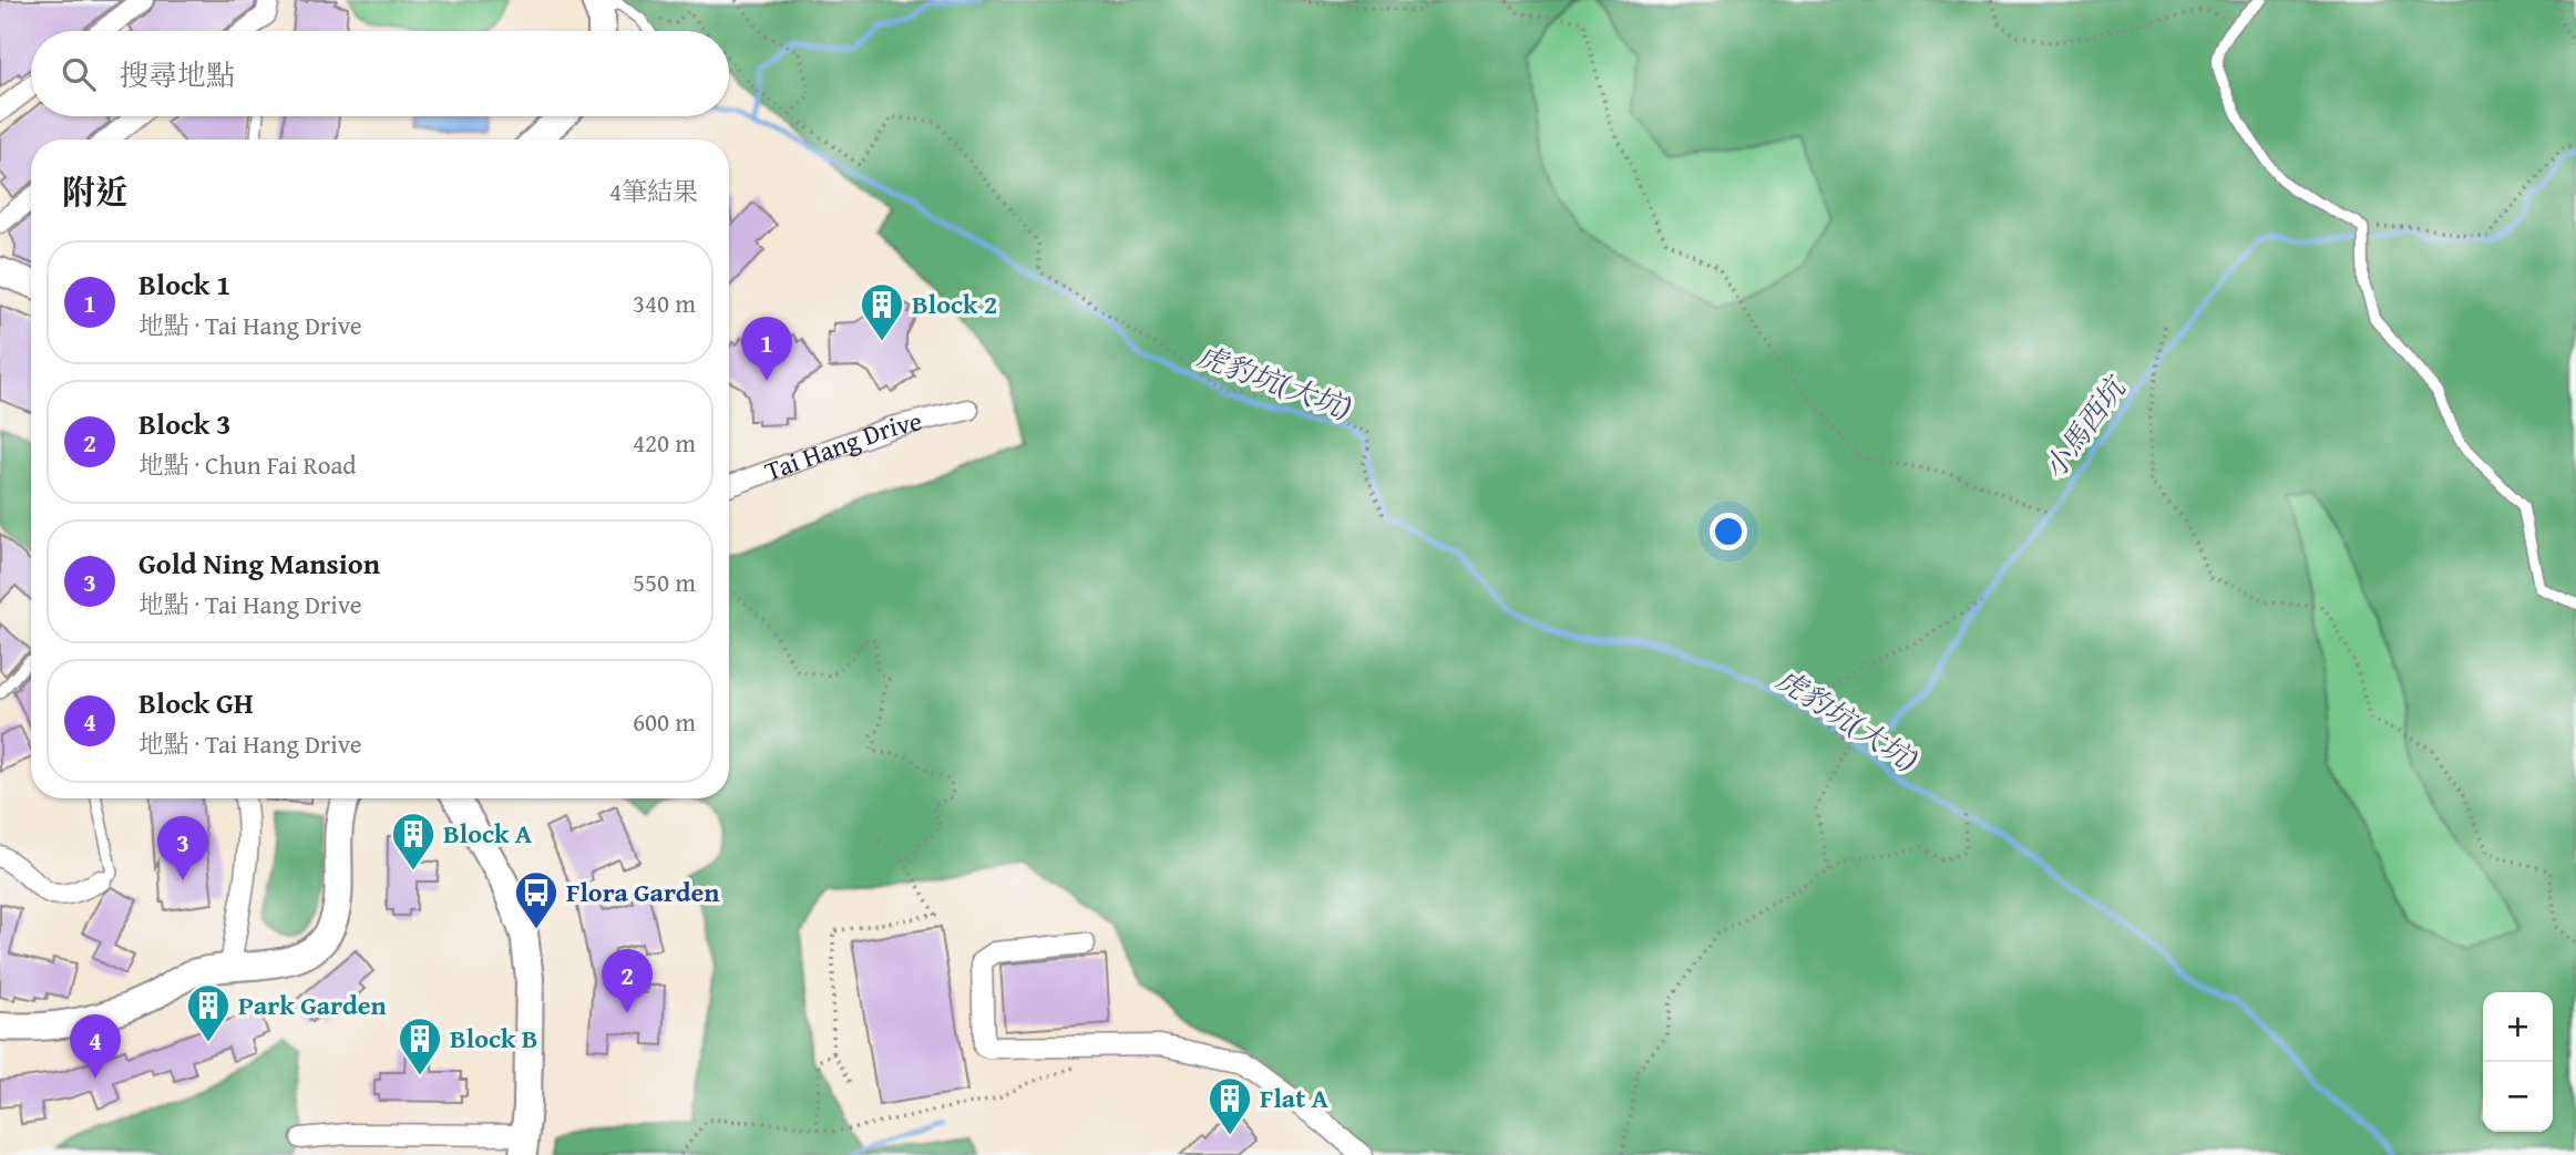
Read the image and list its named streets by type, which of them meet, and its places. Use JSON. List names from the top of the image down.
{
  "streets": {
    "street": ["Tai Hang Drive"]
  },
  "water": ["虎豹坑(大坑)", "小馬西坑"],
  "places": {
    "building": [
      "Block 2",
      "Block A",
      "Park Garden",
      "Block B",
      "Flat A"
    ],
    "bus stop": ["Flora Garden"]
  },
  "page": {
    "search": "搜尋地點",
    "heading": ["附近", "4筆結果"],
    "list": [
      {
        "mark": "1",
        "name": "Block 1",
        "note": "地點 · Tai Hang Drive",
        "value": "340 m"
      },
      {
        "mark": "2",
        "name": "Block 3",
        "note": "地點 · Chun Fai Road",
        "value": "420 m"
      },
      {
        "mark": "3",
        "name": "Gold Ning Mansion",
        "note": "地點 · Tai Hang Drive",
        "value": "550 m"
      },
      {
        "mark": "4",
        "name": "Block GH",
        "note": "地點 · Tai Hang Drive",
        "value": "600 m"
      }
    ],
    "pins": [
      "1",
      "3",
      "2",
      "4"
    ],
    "map_buttons": ["+", "−"]
  }
}
